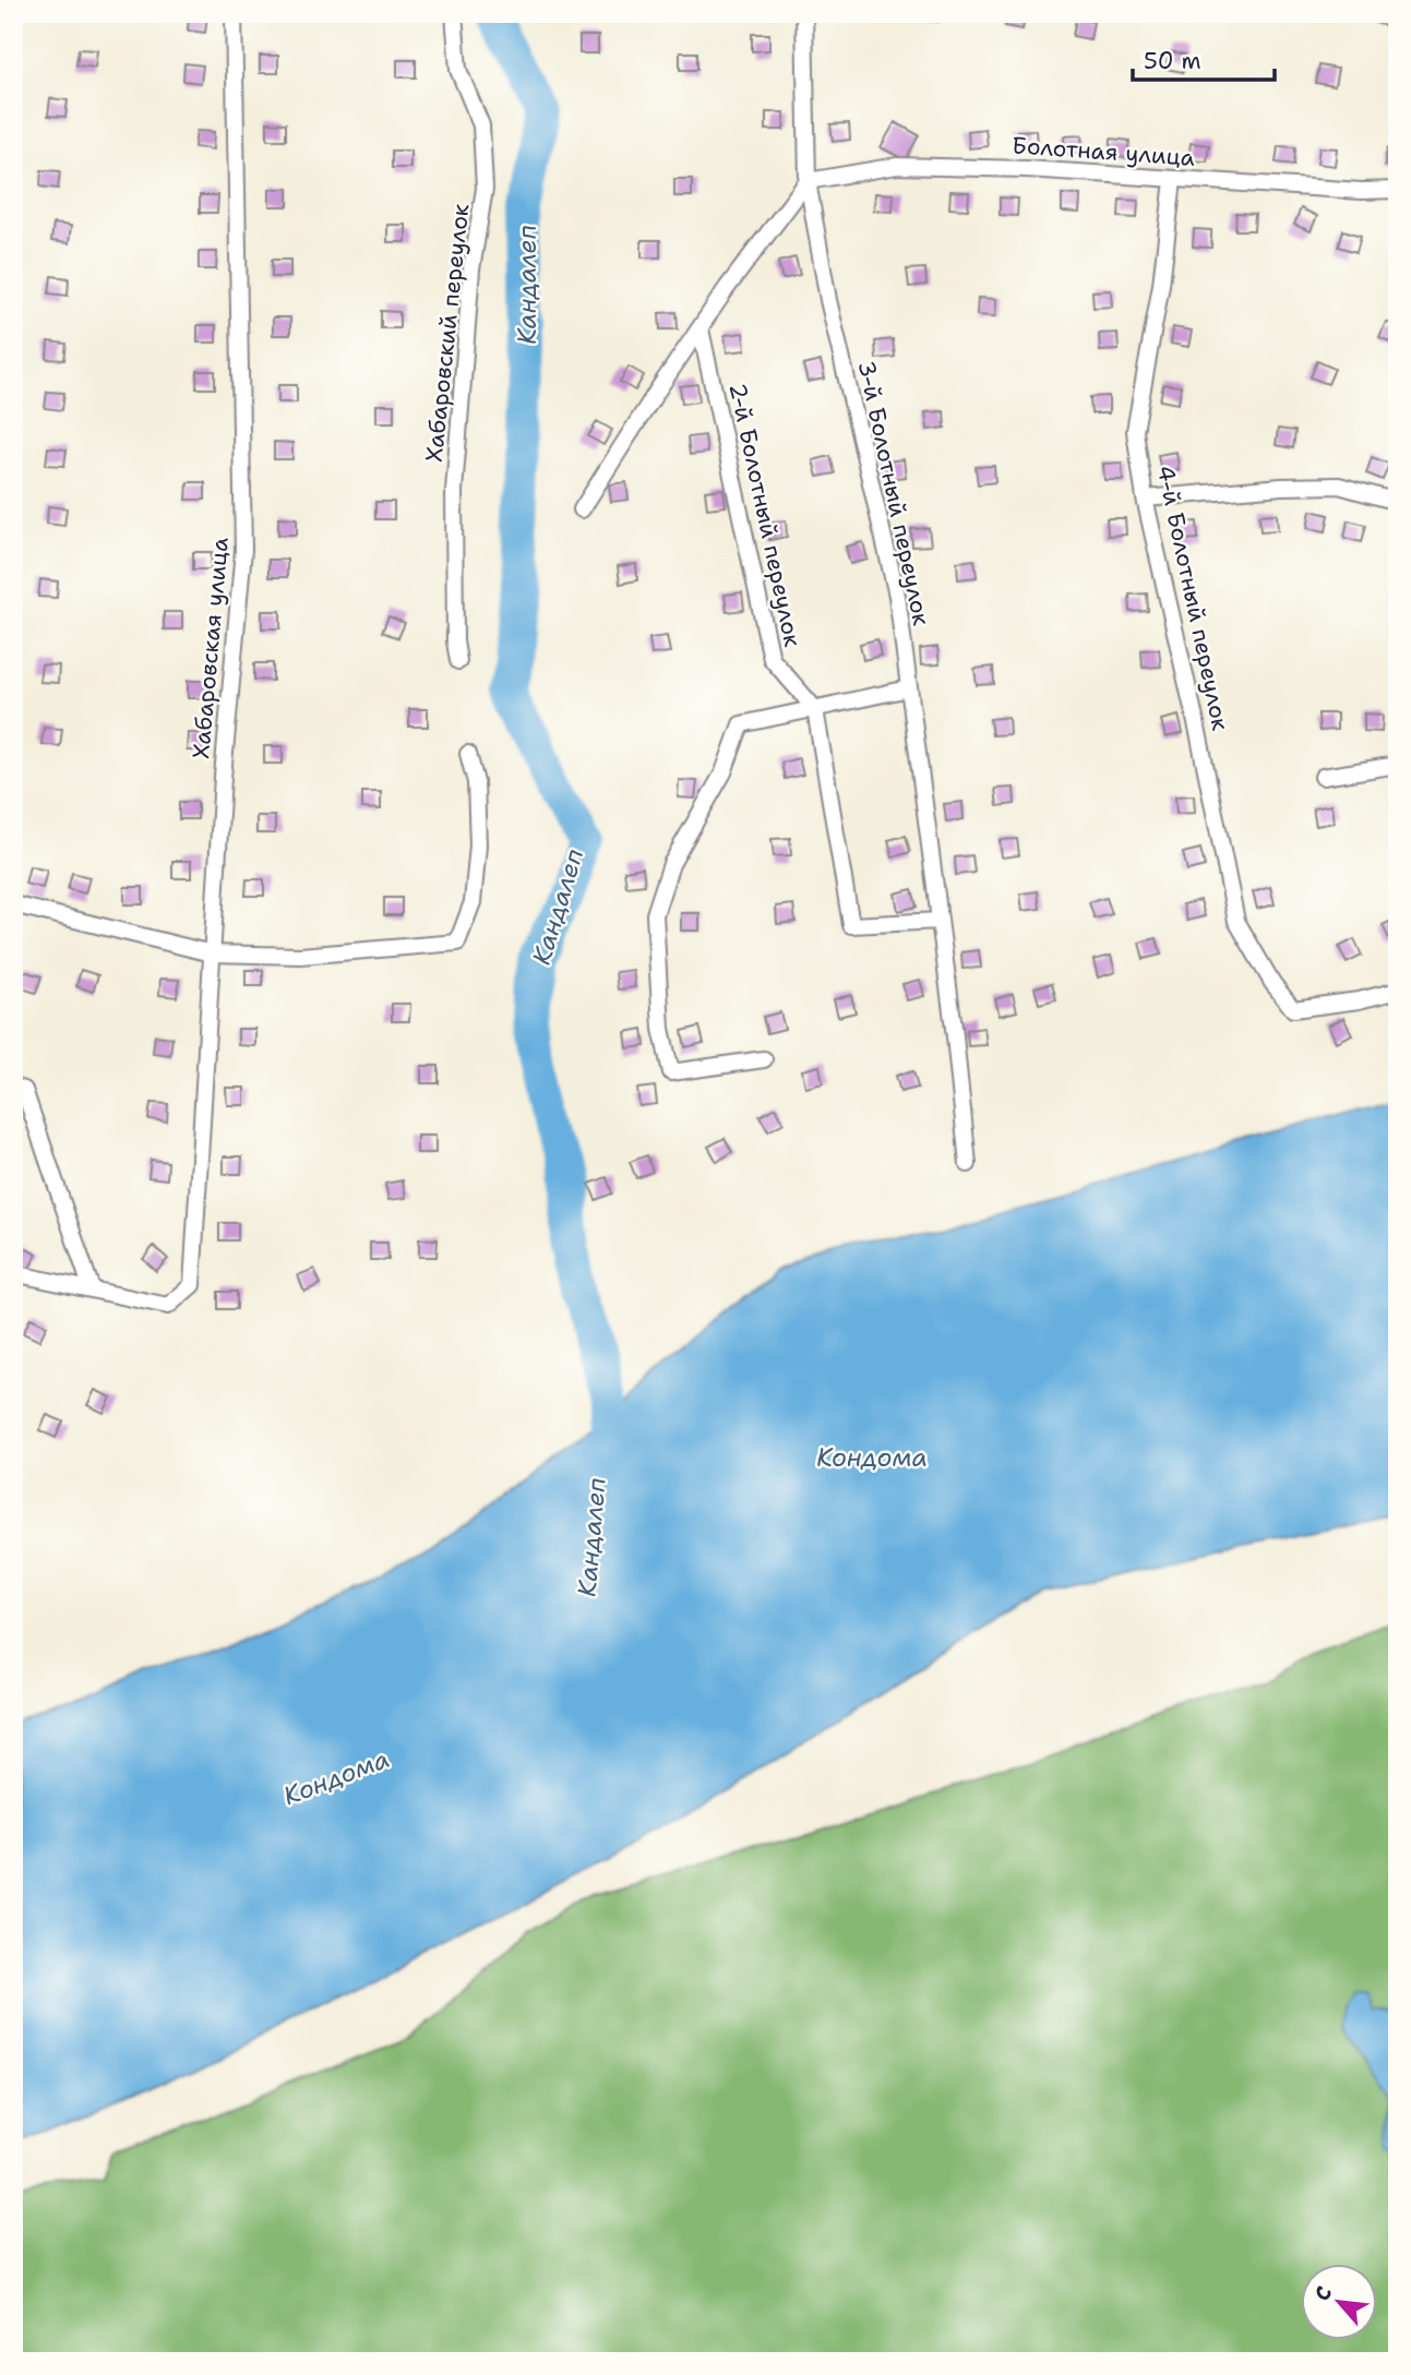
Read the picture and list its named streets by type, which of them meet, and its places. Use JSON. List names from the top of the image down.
{
  "streets": {
    "street": [
      "Болотная улица",
      "Хабаровский переулок",
      "3-й Болотный переулок",
      "2-й Болотный переулок",
      "4-й Болотный переулок",
      "Хабаровская улица"
    ]
  },
  "crossings": [
    ["Болотная улица", "3-й Болотный переулок"],
    ["Болотная улица", "4-й Болотный переулок"]
  ],
  "water": ["Кандалеп", "Кондома"],
  "scale_bar": "50 m",
  "north": "top left"
}
